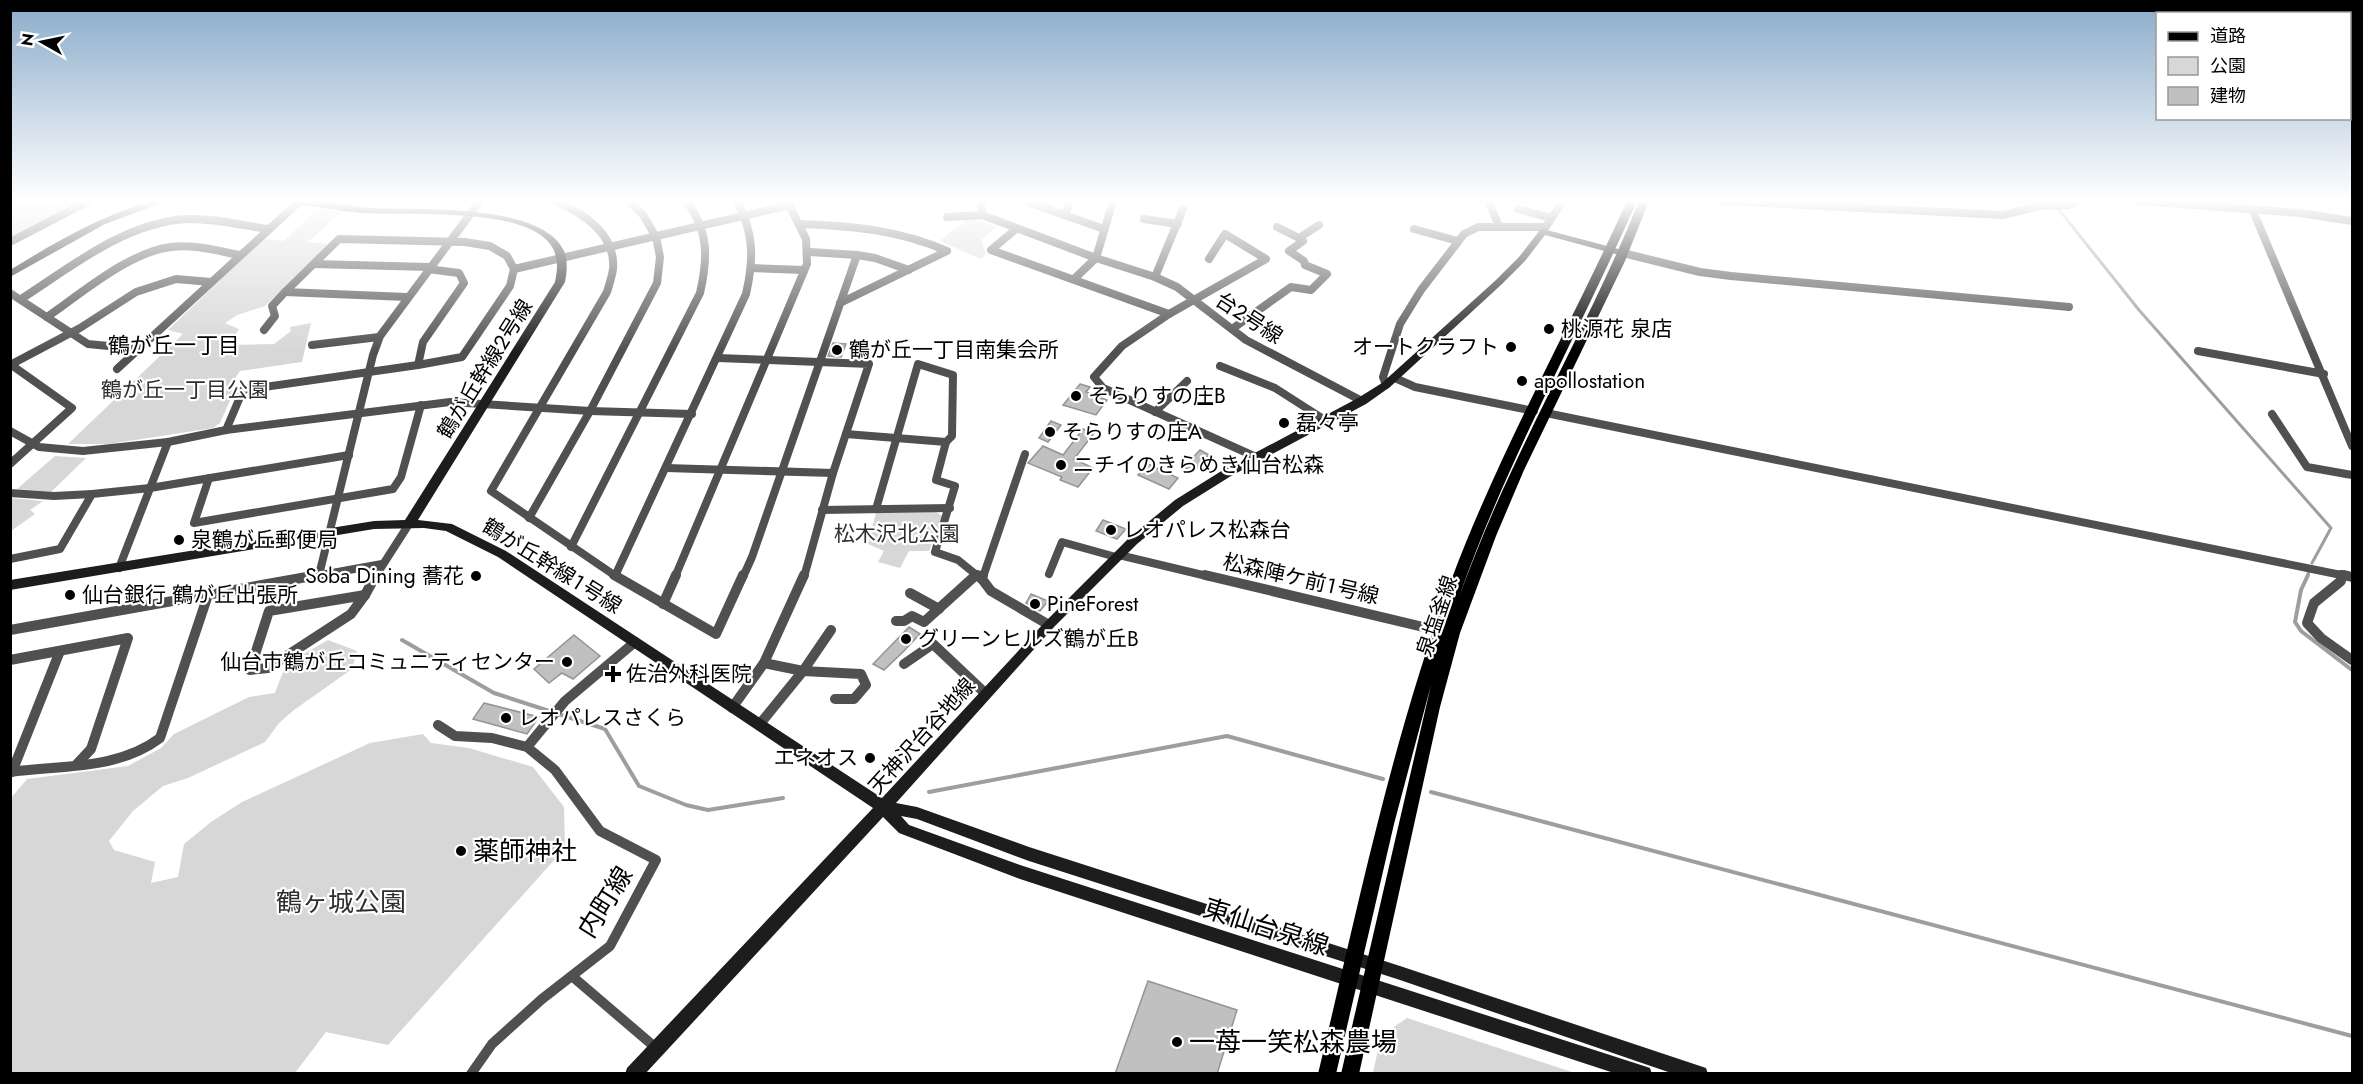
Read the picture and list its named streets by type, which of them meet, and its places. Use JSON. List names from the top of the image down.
{
  "streets": {
    "main road": ["泉塩釜線"],
    "street": [
      "台２号線",
      "鶴が丘幹線２号線",
      "鶴が丘幹線１号線",
      "松森陣ケ前１号線",
      "天神沢台谷地線",
      "内町線",
      "東仙台泉線"
    ]
  },
  "crossings": [
    ["台２号線", "天神沢台谷地線"],
    ["鶴が丘幹線２号線", "鶴が丘幹線１号線"],
    ["鶴が丘幹線１号線", "天神沢台谷地線"],
    ["鶴が丘幹線１号線", "東仙台泉線"],
    ["松森陣ケ前１号線", "泉塩釜線"],
    ["松森陣ケ前１号線", "天神沢台谷地線"],
    ["泉塩釜線", "東仙台泉線"],
    ["天神沢台谷地線", "東仙台泉線"]
  ],
  "districts": ["鶴が丘一丁目"],
  "parks": ["鶴が丘一丁目公園", "松木沢北公園", "鶴ヶ城公園"],
  "places": {
    "other": [
      "桃源花 泉店",
      "オートクラフト",
      "鶴が丘一丁目南集会所",
      "apollostation",
      "そらりすの庄B",
      "磊々亭",
      "そらりすの庄A",
      "ニチイのきらめき仙台松森",
      "レオパレス松森台",
      "泉鶴が丘郵便局",
      "Soba Dining 蕎花",
      "仙台銀行 鶴が丘出張所",
      "PineForest",
      "グリーンヒルズ鶴が丘B",
      "仙台市鶴が丘コミュニティセンター",
      "レオパレスさくら",
      "エネオス",
      "薬師神社",
      "一苺一笑松森農場"
    ],
    "health": ["佐治外科医院"]
  },
  "legend": ["道路", "公園", "建物"],
  "north": "left"
}
